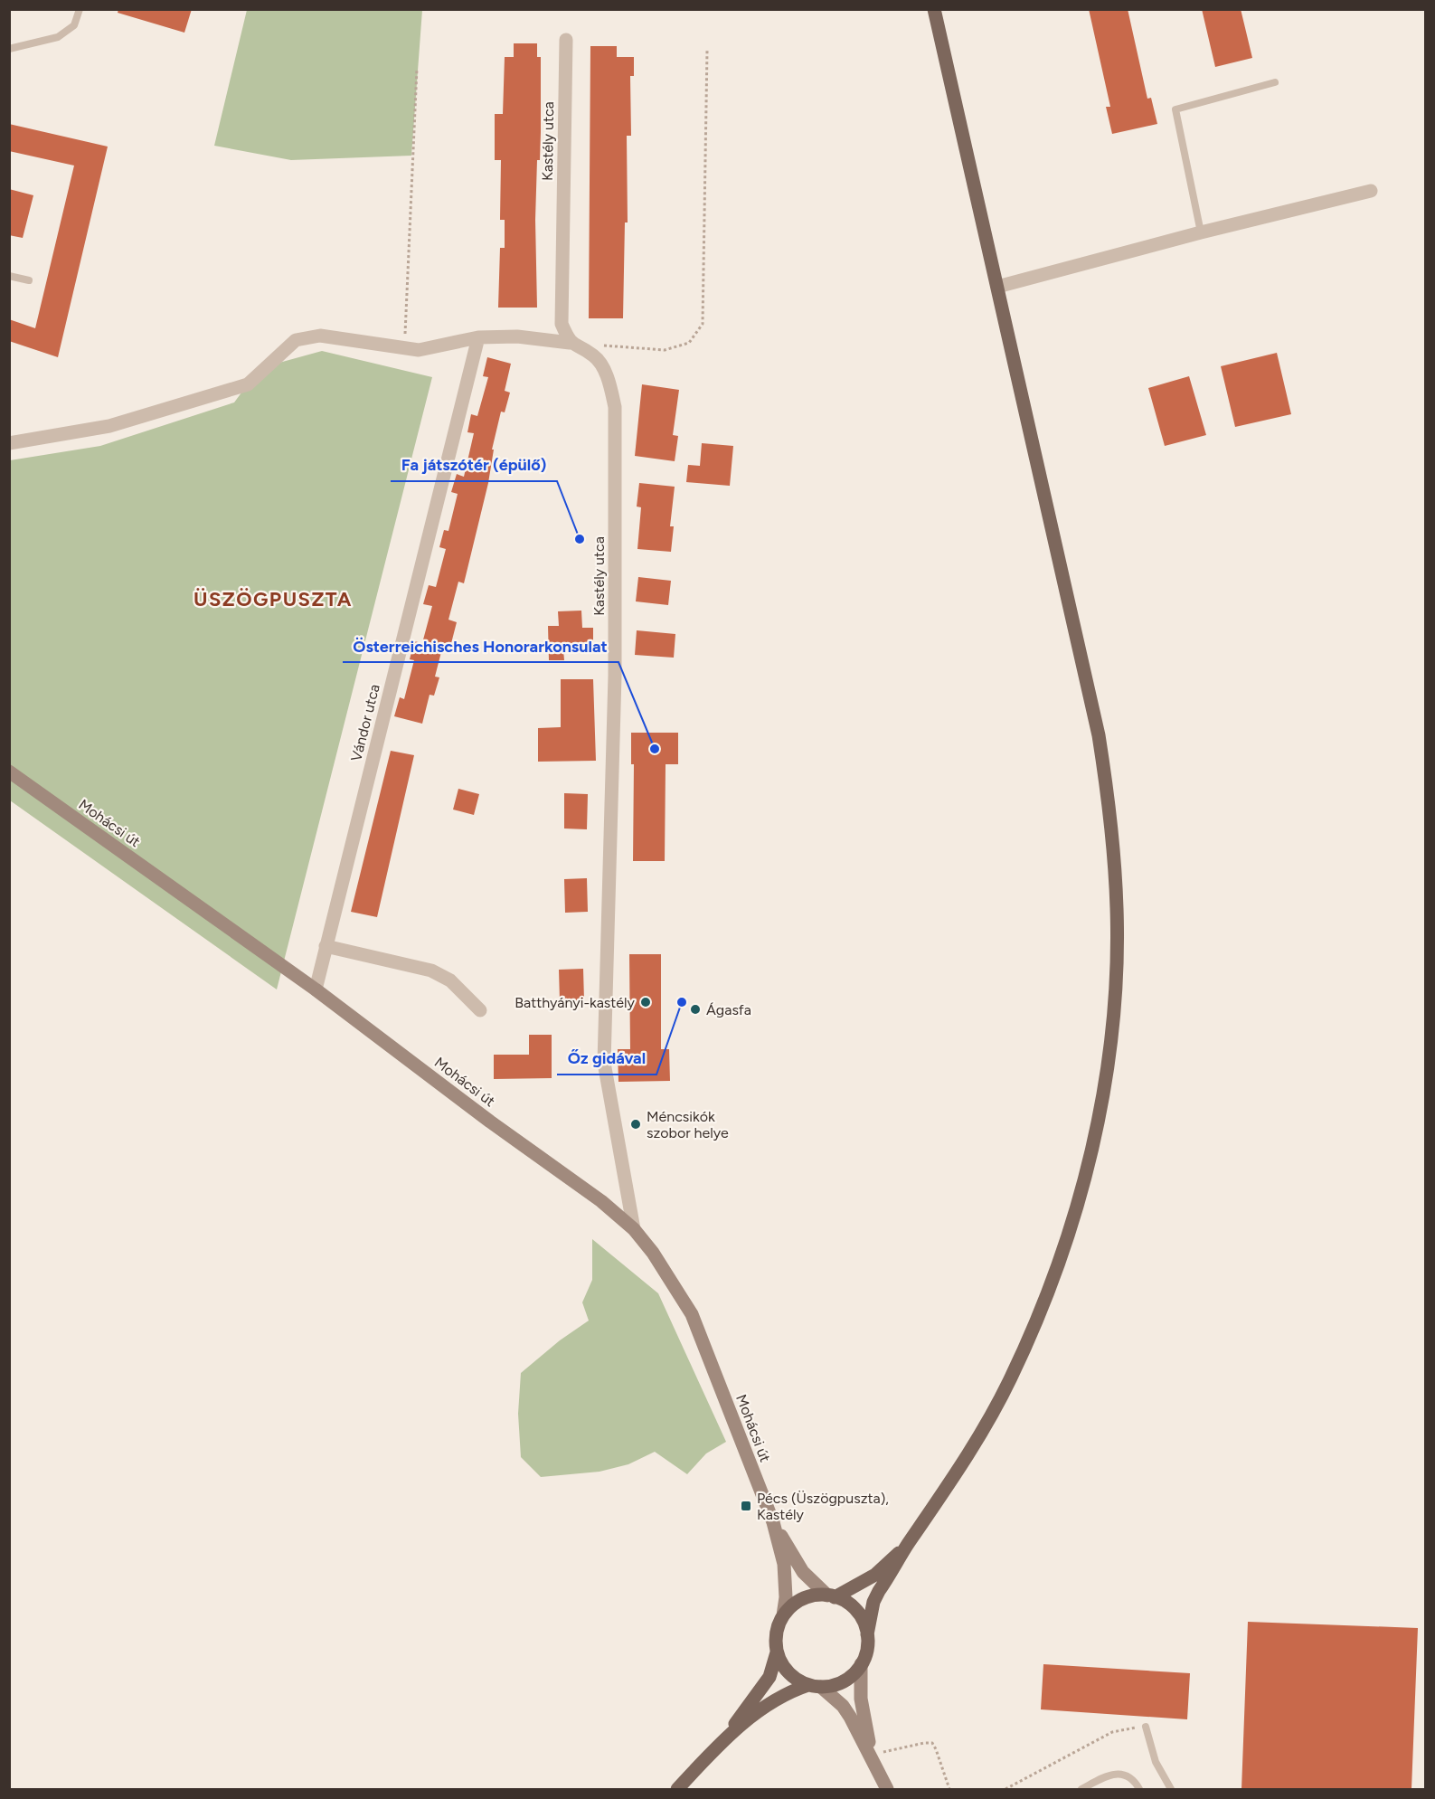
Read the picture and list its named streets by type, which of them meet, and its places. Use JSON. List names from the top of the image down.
{
  "streets": {
    "main road": ["Mohácsi út"],
    "street": ["Kastély utca", "Vándor utca"]
  },
  "crossings": [
    ["Kastély utca", "Mohácsi út"],
    ["Vándor utca", "Mohácsi út"]
  ],
  "districts": ["ÜSZÖGPUSZTA"],
  "places": {
    "other": [
      "Fa játszótér (épülő)",
      "Österreichisches Honorarkonsulat",
      "Batthyányi-kastély",
      "Őz gidával",
      "Ágasfa",
      "Méncsikók szobor helye"
    ],
    "transit": ["Pécs (Üszögpuszta), Kastély"]
  }
}
